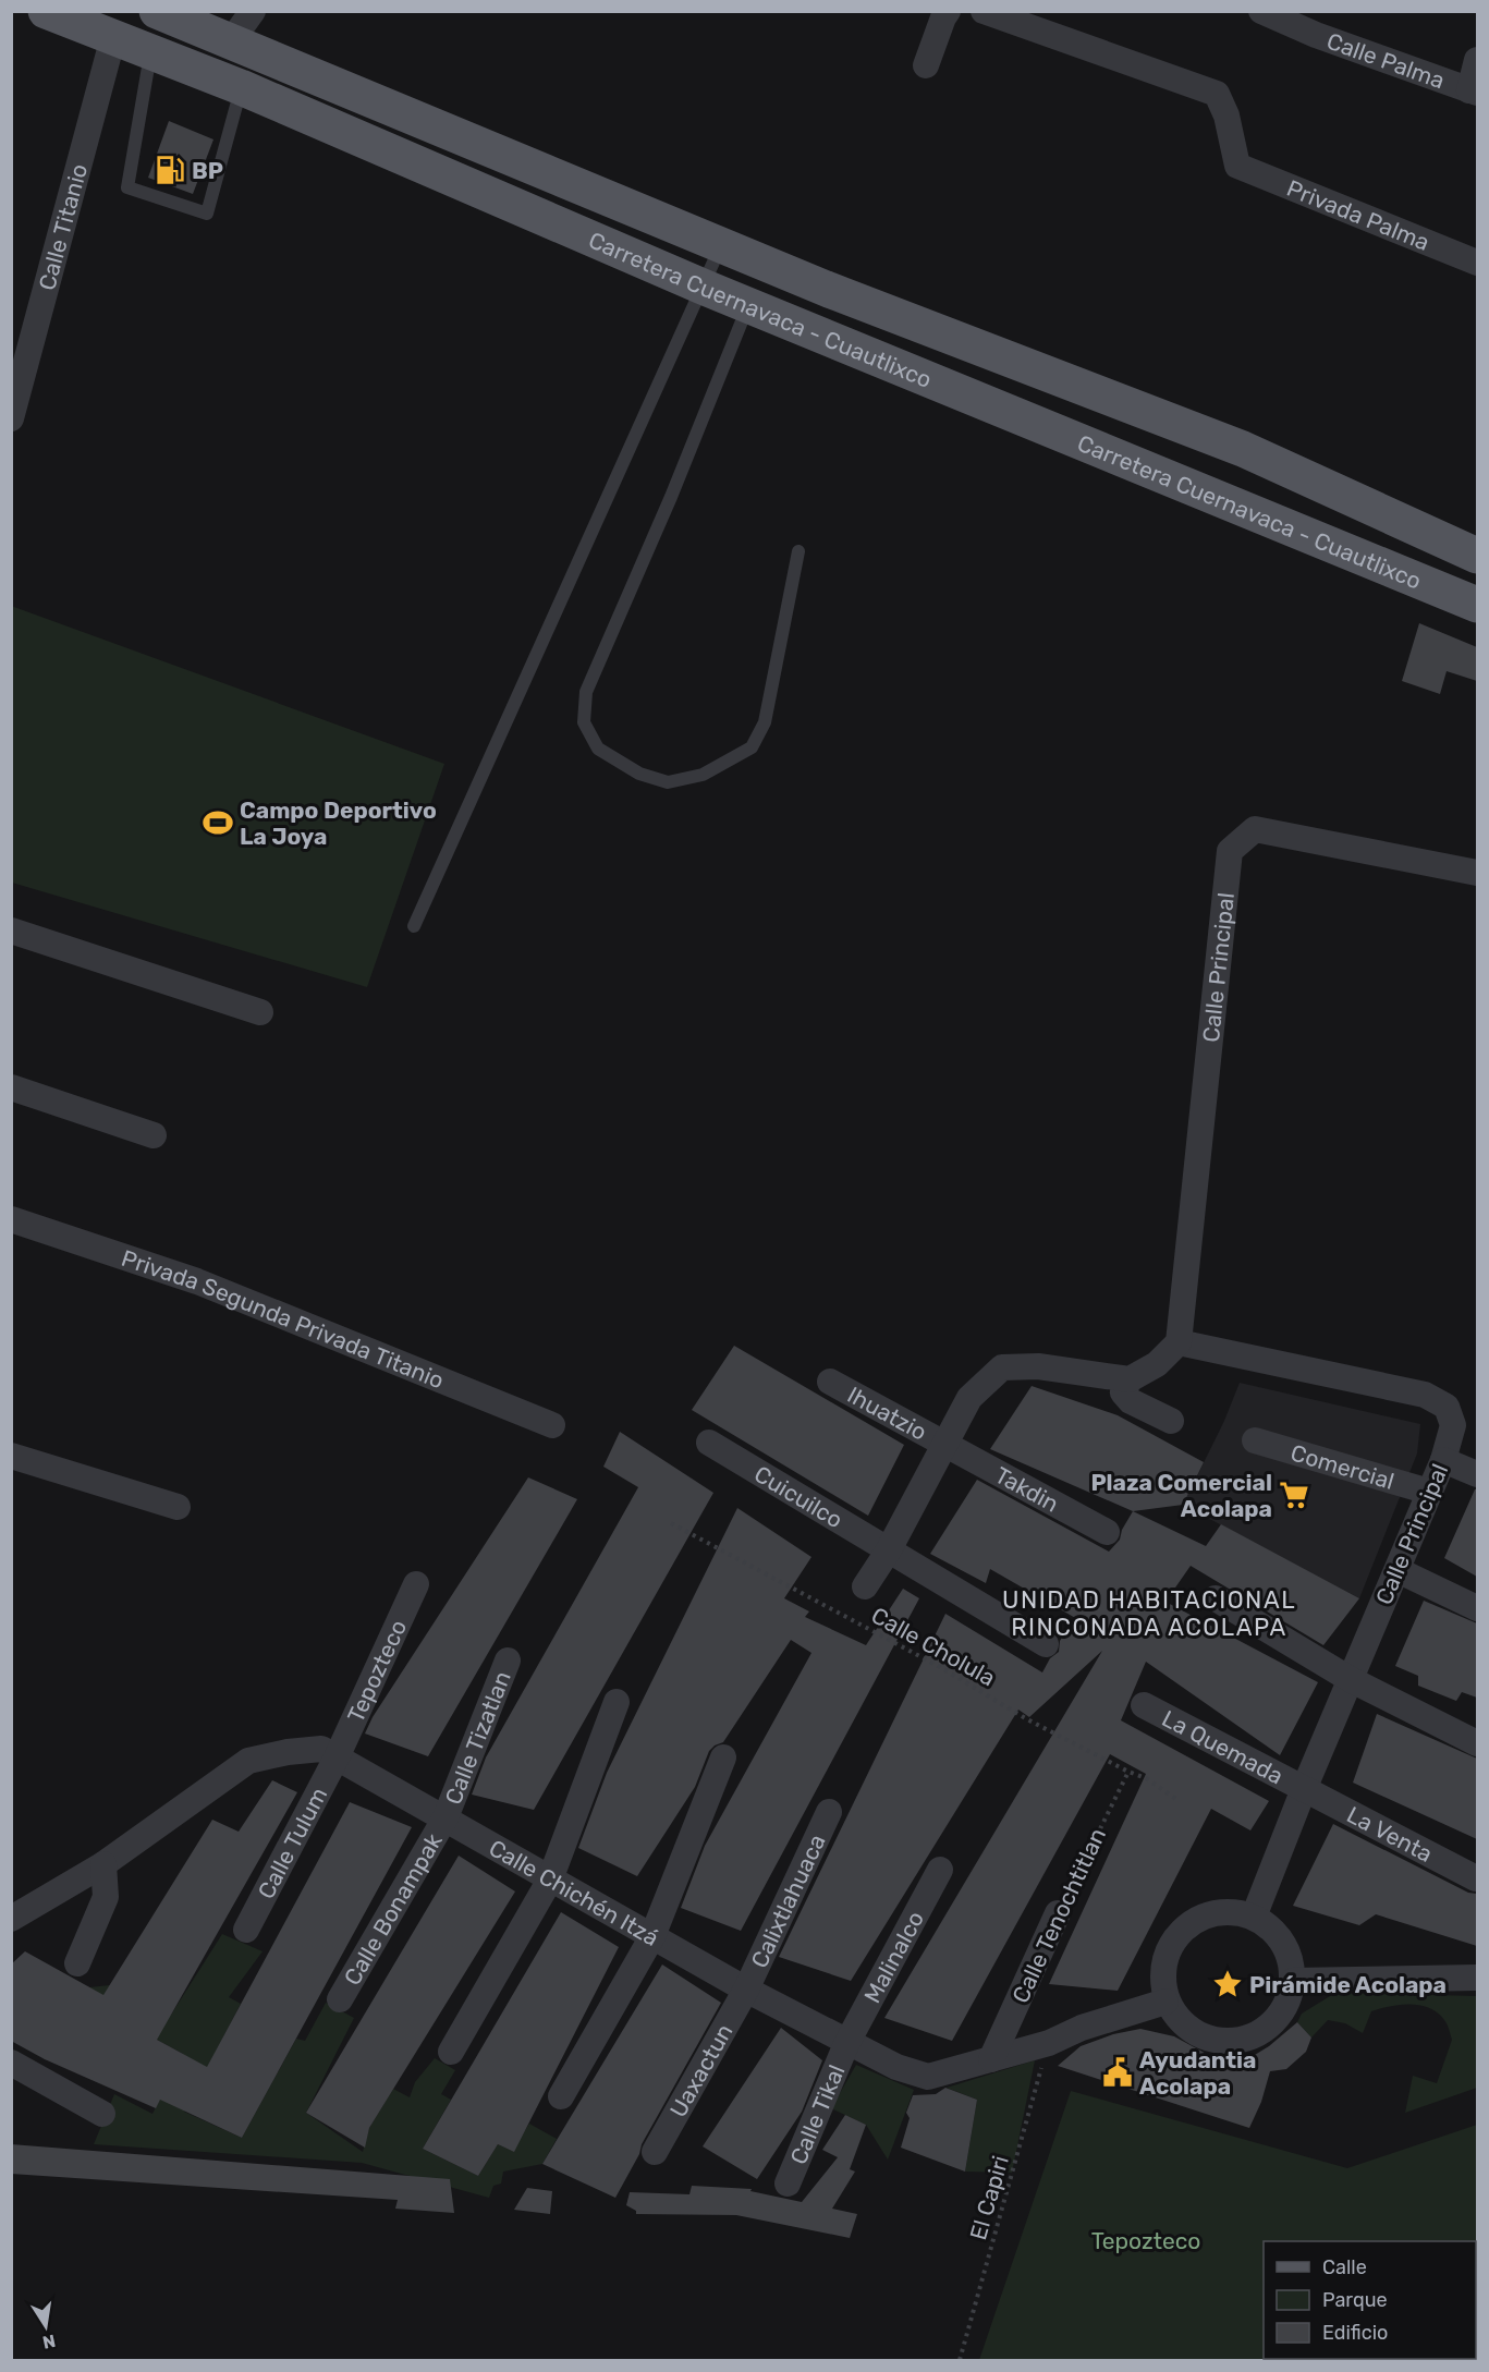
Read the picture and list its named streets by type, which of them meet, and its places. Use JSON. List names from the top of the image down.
{
  "streets": {
    "main road": ["Carretera Cuernavaca - Cuautlixco"],
    "street": [
      "Calle Palma",
      "Privada Palma",
      "Calle Titanio",
      "Calle Principal",
      "Privada Segunda Privada Titanio",
      "Ihuatzio",
      "Comercial",
      "Takdin",
      "Cuicuilco",
      "Tepozteco",
      "Calle Tizatlan",
      "La Quemada",
      "La Venta",
      "Calle Tulum",
      "Calle Chichén Itzá",
      "Calixtlahuaca",
      "Calle Bonampak",
      "Calle Tenochtitlan",
      "Malinalco",
      "Uaxactun",
      "Calle Tikal"
    ],
    "path": ["Calle Cholula", "El Capiri"]
  },
  "crossings": [
    ["Calle Titanio", "Carretera Cuernavaca - Cuautlixco"],
    ["Calle Principal", "Comercial"],
    ["Calle Principal", "La Quemada"],
    ["Calle Principal", "La Venta"],
    ["Calle Principal", "Calle Chichén Itzá"],
    ["Ihuatzio", "Takdin"],
    ["Calle Cholula", "Calle Tenochtitlan"],
    ["Tepozteco", "Calle Tulum"],
    ["Tepozteco", "Calle Chichén Itzá"],
    ["Calle Tizatlan", "Calle Chichén Itzá"],
    ["Calle Tizatlan", "Calle Bonampak"],
    ["La Quemada", "La Venta"],
    ["Calle Tulum", "Calle Chichén Itzá"],
    ["Calle Chichén Itzá", "Calixtlahuaca"],
    ["Calle Chichén Itzá", "Calle Bonampak"],
    ["Calle Chichén Itzá", "Calle Tenochtitlan"],
    ["Calle Chichén Itzá", "Malinalco"],
    ["Calle Chichén Itzá", "Uaxactun"],
    ["Calle Chichén Itzá", "Calle Tikal"],
    ["Calle Chichén Itzá", "El Capiri"],
    ["Calixtlahuaca", "Uaxactun"],
    ["Malinalco", "Calle Tikal"]
  ],
  "districts": ["UNIDAD HABITACIONAL RINCONADA ACOLAPA"],
  "parks": ["Tepozteco"],
  "places": {
    "fuel station": ["BP"],
    "sports": ["Campo Deportivo La Joya"],
    "supermarket": ["Plaza Comercial Acolapa"],
    "place": ["Pirámide Acolapa"],
    "public building": ["Ayudantia Acolapa"]
  },
  "legend": ["Calle", "Parque", "Edificio"],
  "north": "bottom"
}
